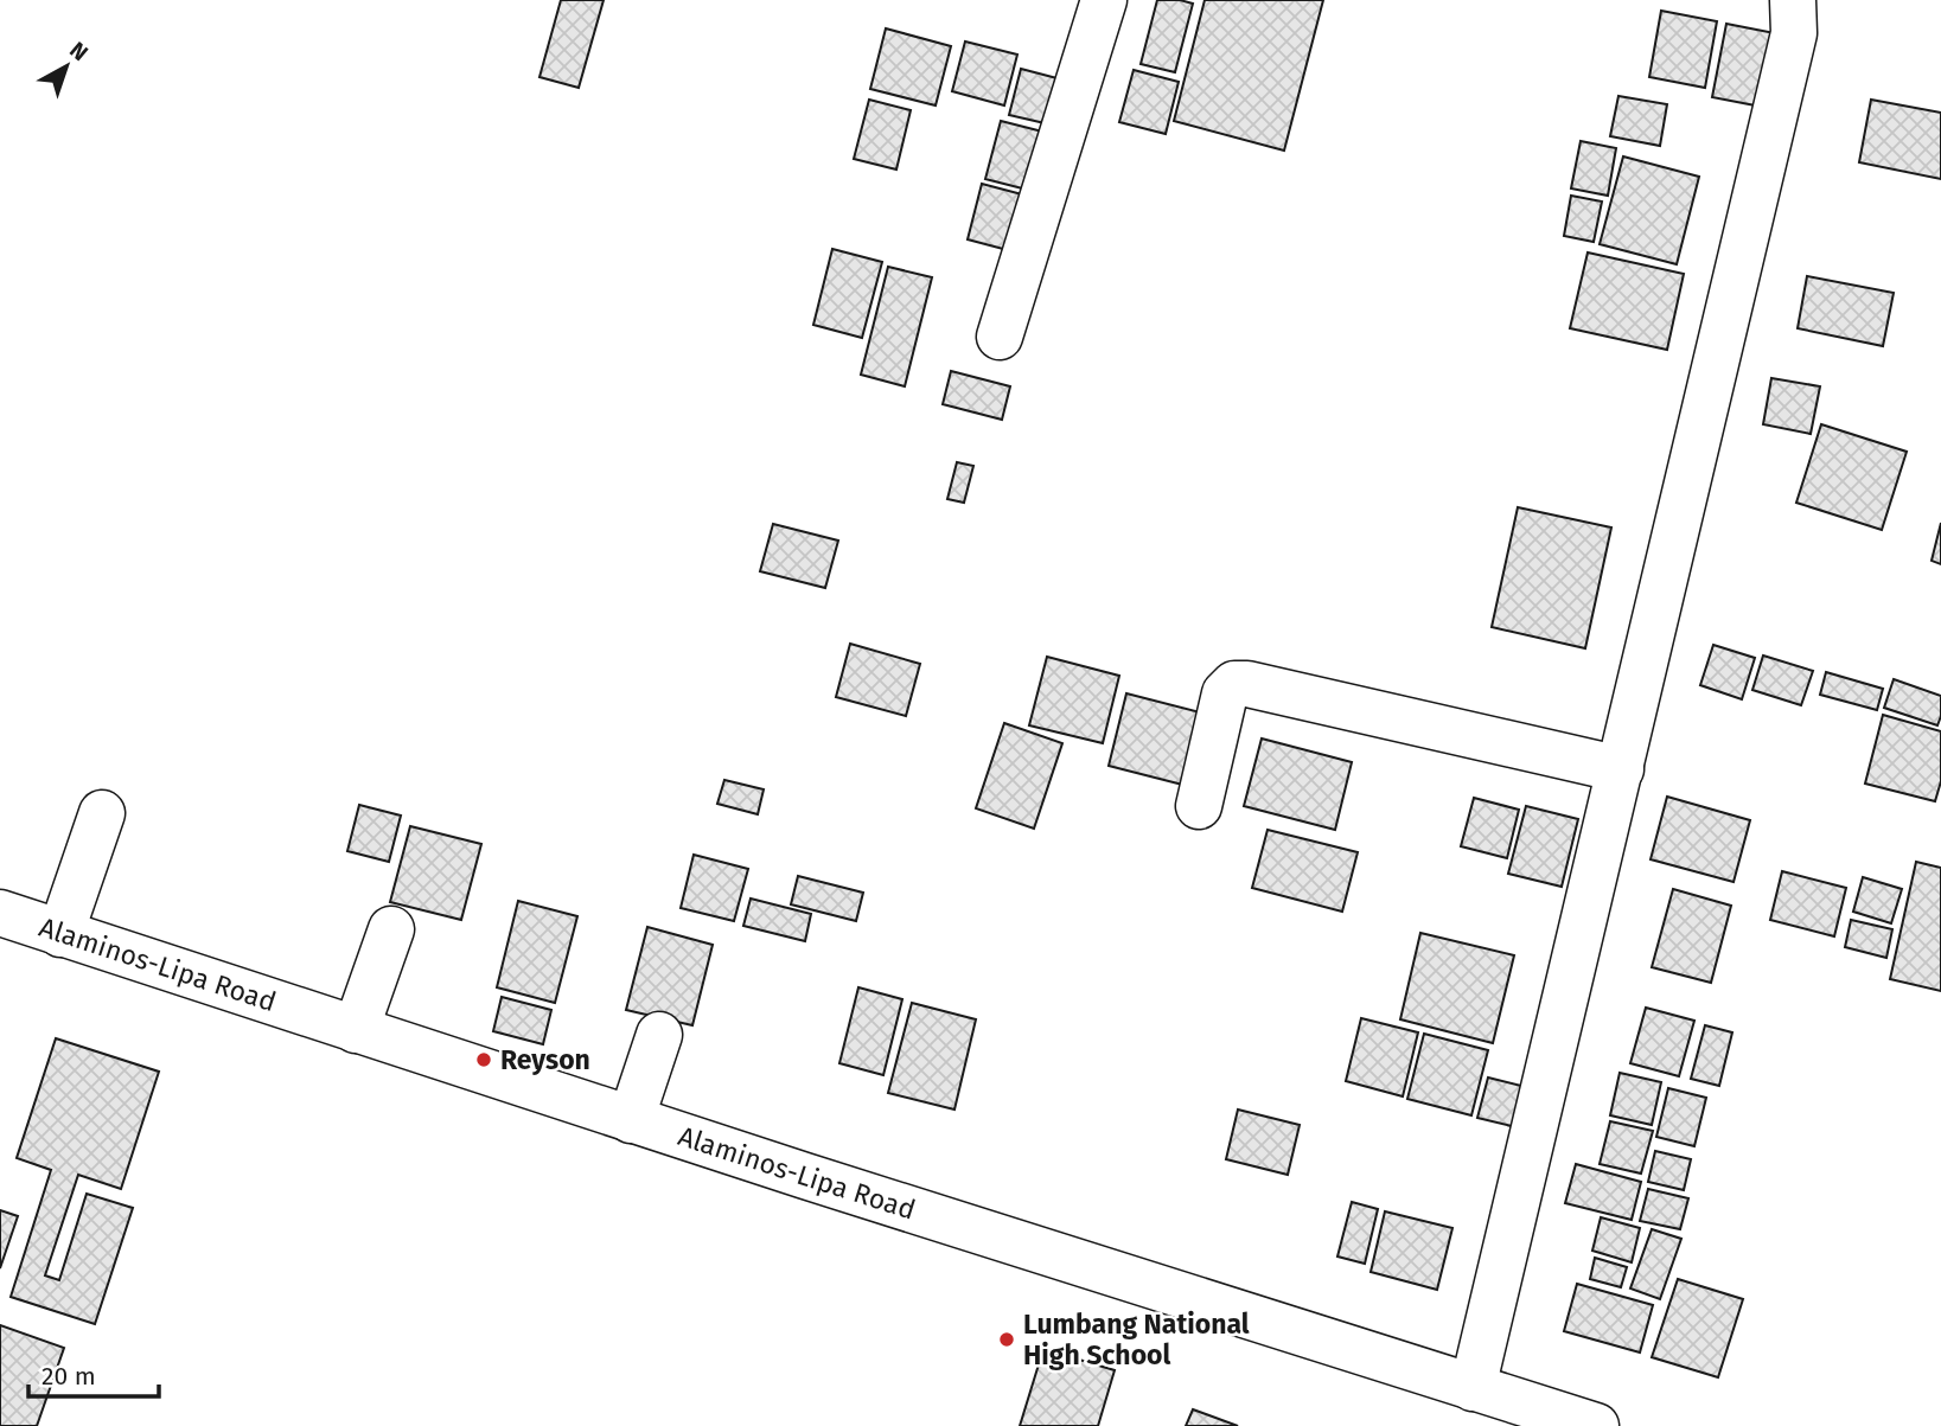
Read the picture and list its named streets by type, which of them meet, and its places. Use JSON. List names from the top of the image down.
{
  "streets": {
    "street": ["Alaminos-Lipa Road"]
  },
  "places": ["Reyson", "Lumbang National High School"],
  "scale_bar": "20 m",
  "north": "top right"
}
